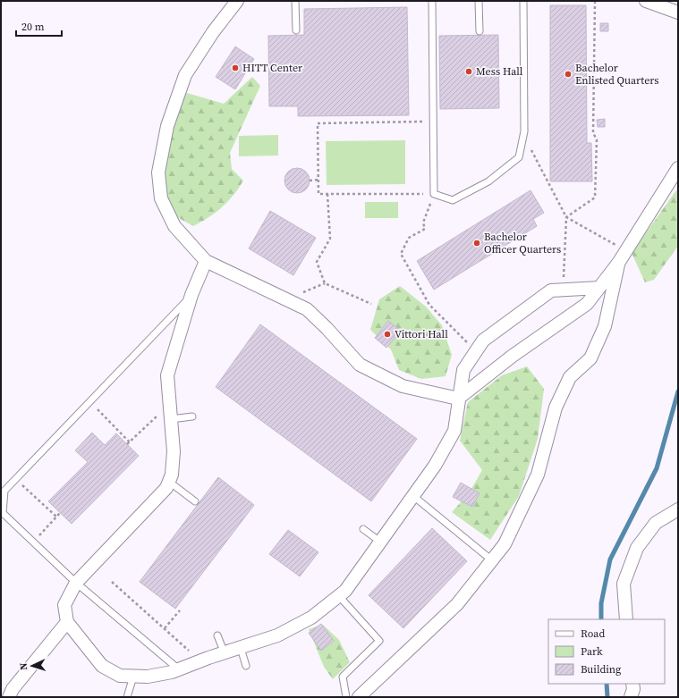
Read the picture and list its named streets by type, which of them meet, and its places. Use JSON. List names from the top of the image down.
{
  "places": [
    "HITT Center",
    "Mess Hall",
    "Bachelor Enlisted Quarters",
    "Bachelor Officer Quarters",
    "Vittori Hall"
  ],
  "legend": ["Road", "Park", "Building"],
  "scale_bar": "20 m",
  "north": "left"
}
